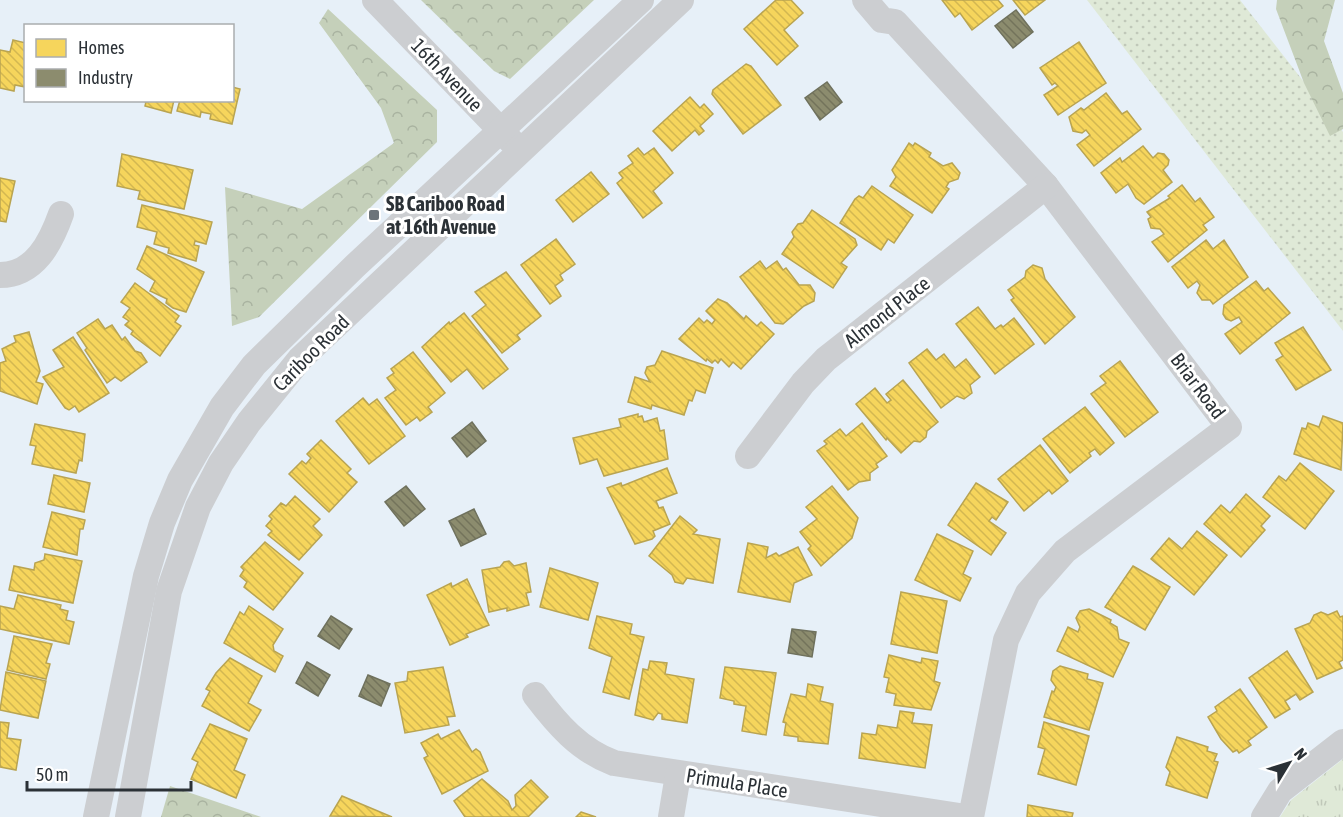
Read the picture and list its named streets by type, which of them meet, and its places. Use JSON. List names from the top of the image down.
{
  "streets": {
    "street": [
      "16th Avenue",
      "Almond Place",
      "Cariboo Road",
      "Briar Road",
      "Primula Place"
    ]
  },
  "crossings": [
    ["16th Avenue", "Cariboo Road"],
    ["Almond Place", "Briar Road"]
  ],
  "places": {
    "transit": ["SB Cariboo Road at 16th Avenue"]
  },
  "legend": ["Homes", "Industry"],
  "scale_bar": "50 m",
  "north": "top right"
}
